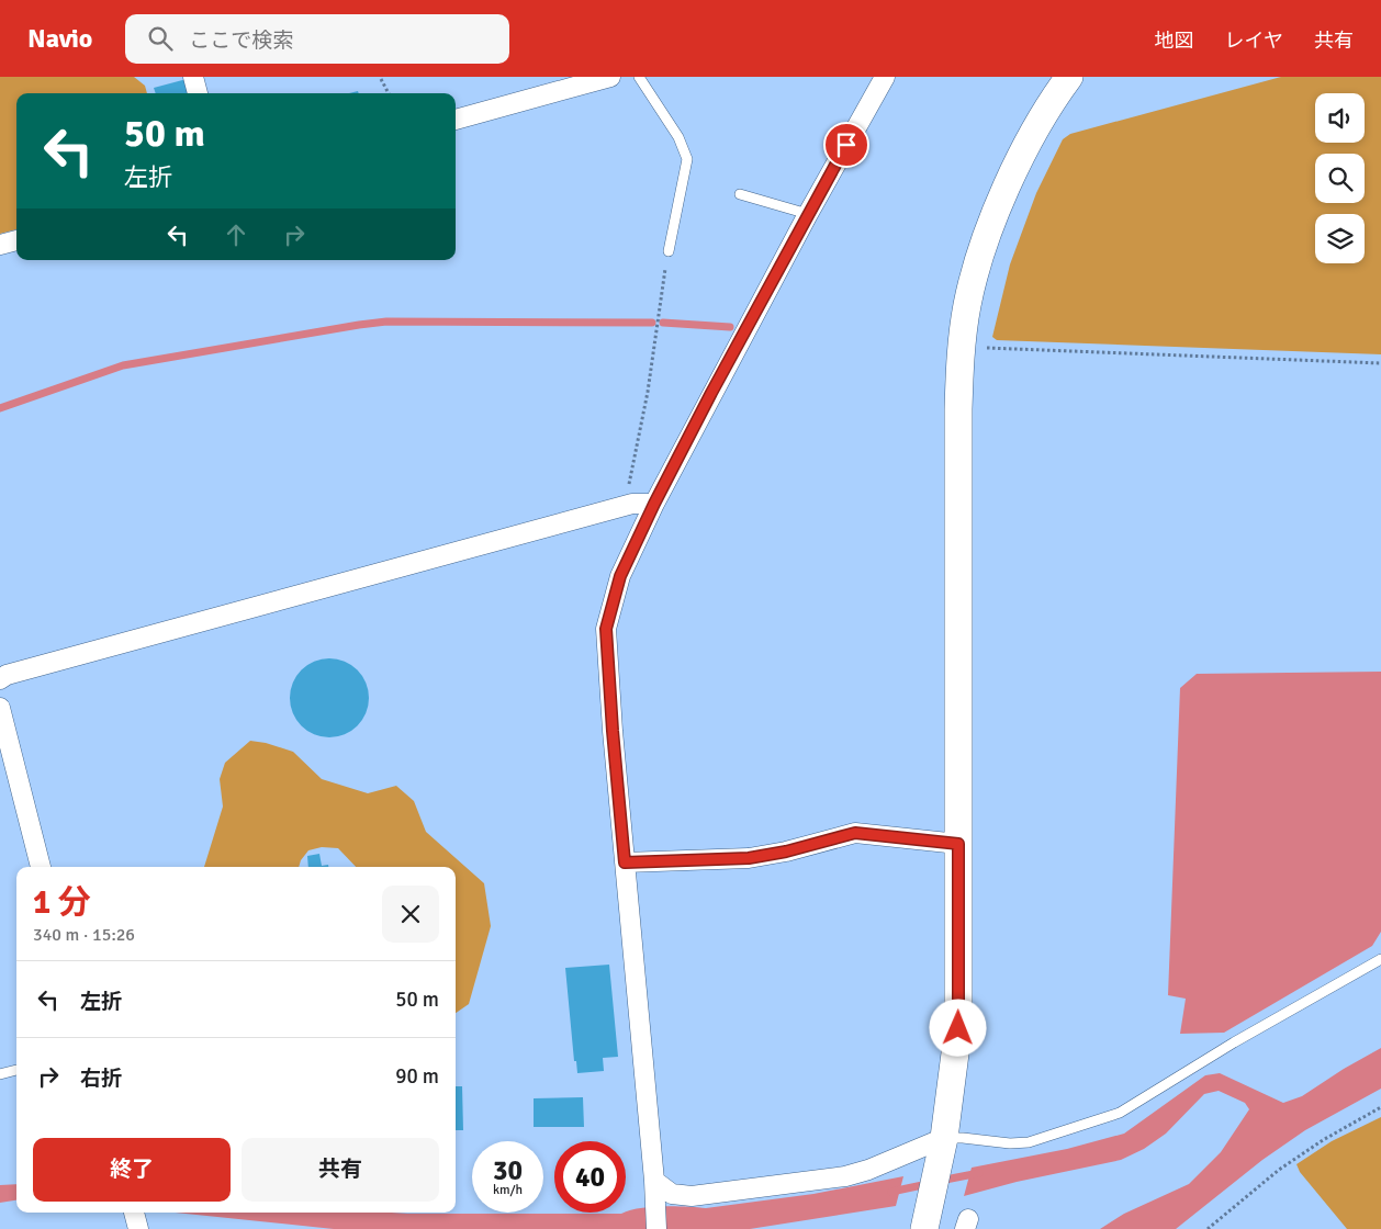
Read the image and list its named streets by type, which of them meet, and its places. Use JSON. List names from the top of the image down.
{
  "page": {
    "header": "Navio",
    "search": "ここで検索",
    "nav": ["地図", "レイヤ", "共有"],
    "turn": ["50 m", "左折"],
    "heading": ["1 分", "340 m · 15:26"],
    "list": [
      {
        "name": "左折",
        "value": "50 m"
      },
      {
        "name": "右折",
        "value": "90 m"
      }
    ],
    "buttons": ["終了", "共有"],
    "speed": "30 km/h",
    "limit": "40"
  }
}
